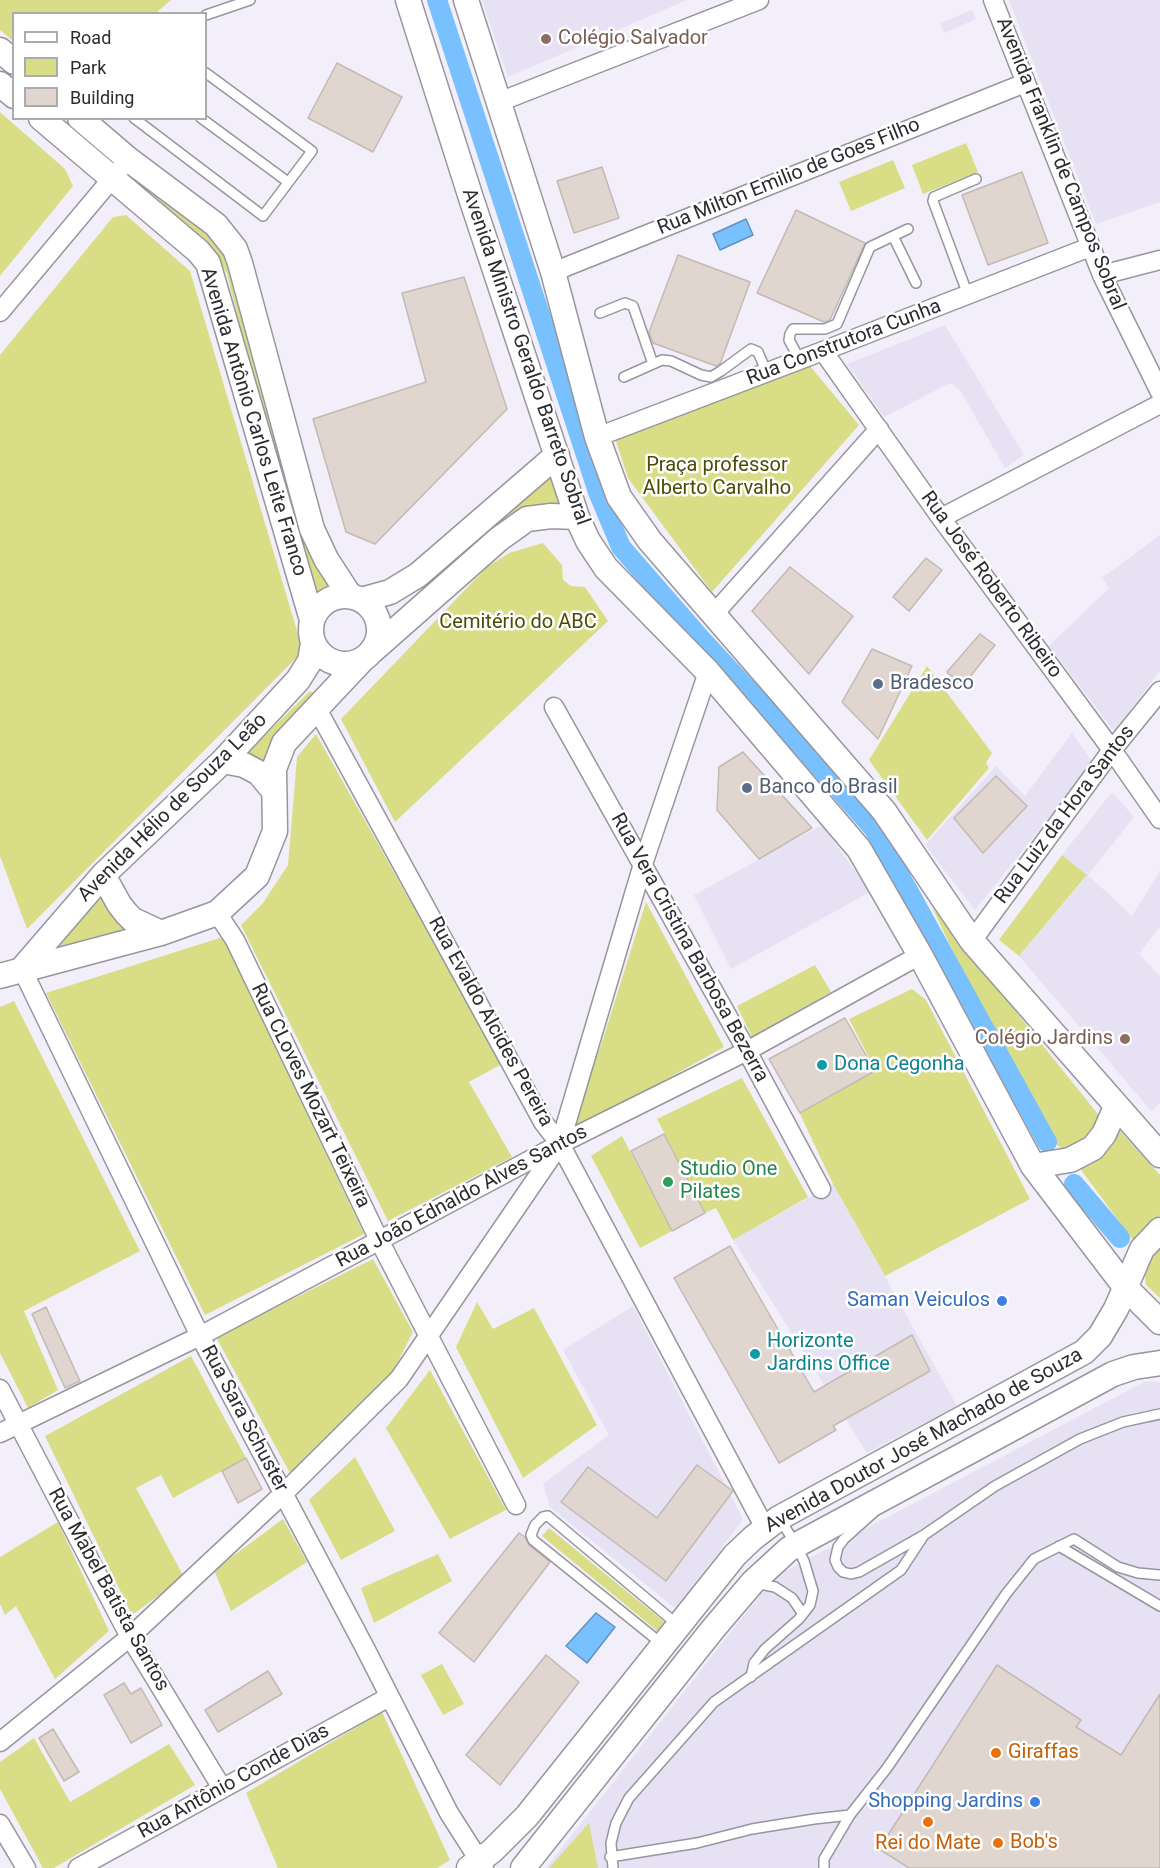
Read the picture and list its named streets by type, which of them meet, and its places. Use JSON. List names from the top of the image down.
{
  "streets": {
    "street": [
      "Avenida Franklin de Campos Sobral",
      "Rua Milton Emilio de Goes Filho",
      "Rua Construtora Cunha",
      "Avenida Ministro Geraldo Barreto Sobral",
      "Avenida Antônio Carlos Leite Franco",
      "Rua José Roberto Ribeiro",
      "Avenida Hélio de Souza Leão",
      "Rua Luiz da Hora Santos",
      "Rua Vera Cristina Barbosa Bezerra",
      "Rua Evaldo Alcides Pereira",
      "Rua CLoves Mozart Teixeira",
      "Rua João Ednaldo Alves Santos",
      "Rua Sara Schuster",
      "Avenida Doutor José Machado de Souza",
      "Rua Mabel Batista Santos",
      "Rua Antônio Conde Dias"
    ]
  },
  "crossings": [
    ["Avenida Franklin de Campos Sobral", "Rua Milton Emilio de Goes Filho"],
    ["Avenida Franklin de Campos Sobral", "Rua Construtora Cunha"],
    ["Rua Construtora Cunha", "Rua José Roberto Ribeiro"],
    ["Avenida Ministro Geraldo Barreto Sobral", "Avenida Hélio de Souza Leão"],
    ["Avenida Ministro Geraldo Barreto Sobral", "Rua João Ednaldo Alves Santos"],
    ["Avenida Ministro Geraldo Barreto Sobral", "Avenida Doutor José Machado de Souza"],
    ["Avenida Antônio Carlos Leite Franco", "Avenida Hélio de Souza Leão"],
    ["Rua José Roberto Ribeiro", "Rua Luiz da Hora Santos"],
    ["Avenida Hélio de Souza Leão", "Rua Evaldo Alcides Pereira"],
    ["Avenida Hélio de Souza Leão", "Rua CLoves Mozart Teixeira"],
    ["Avenida Hélio de Souza Leão", "Rua Sara Schuster"],
    ["Rua Vera Cristina Barbosa Bezerra", "Rua João Ednaldo Alves Santos"],
    ["Rua Evaldo Alcides Pereira", "Rua João Ednaldo Alves Santos"],
    ["Rua Evaldo Alcides Pereira", "Avenida Doutor José Machado de Souza"],
    ["Rua CLoves Mozart Teixeira", "Rua João Ednaldo Alves Santos"],
    ["Rua João Ednaldo Alves Santos", "Rua Sara Schuster"],
    ["Rua João Ednaldo Alves Santos", "Rua Mabel Batista Santos"],
    ["Rua Sara Schuster", "Avenida Doutor José Machado de Souza"],
    ["Rua Sara Schuster", "Rua Antônio Conde Dias"],
    ["Rua Mabel Batista Santos", "Rua Antônio Conde Dias"]
  ],
  "parks": ["Praça professor Alberto Carvalho", "Cemitério do ABC"],
  "places": [
    "Colégio Salvador",
    "Bradesco",
    "Banco do Brasil",
    "Colégio Jardins",
    "Dona Cegonha",
    "Studio One Pilates",
    "Saman Veiculos",
    "Horizonte Jardins Office",
    "Giraffas",
    "Shopping Jardins",
    "Rei do Mate",
    "Bob's"
  ],
  "legend": ["Road", "Park", "Building"]
}
